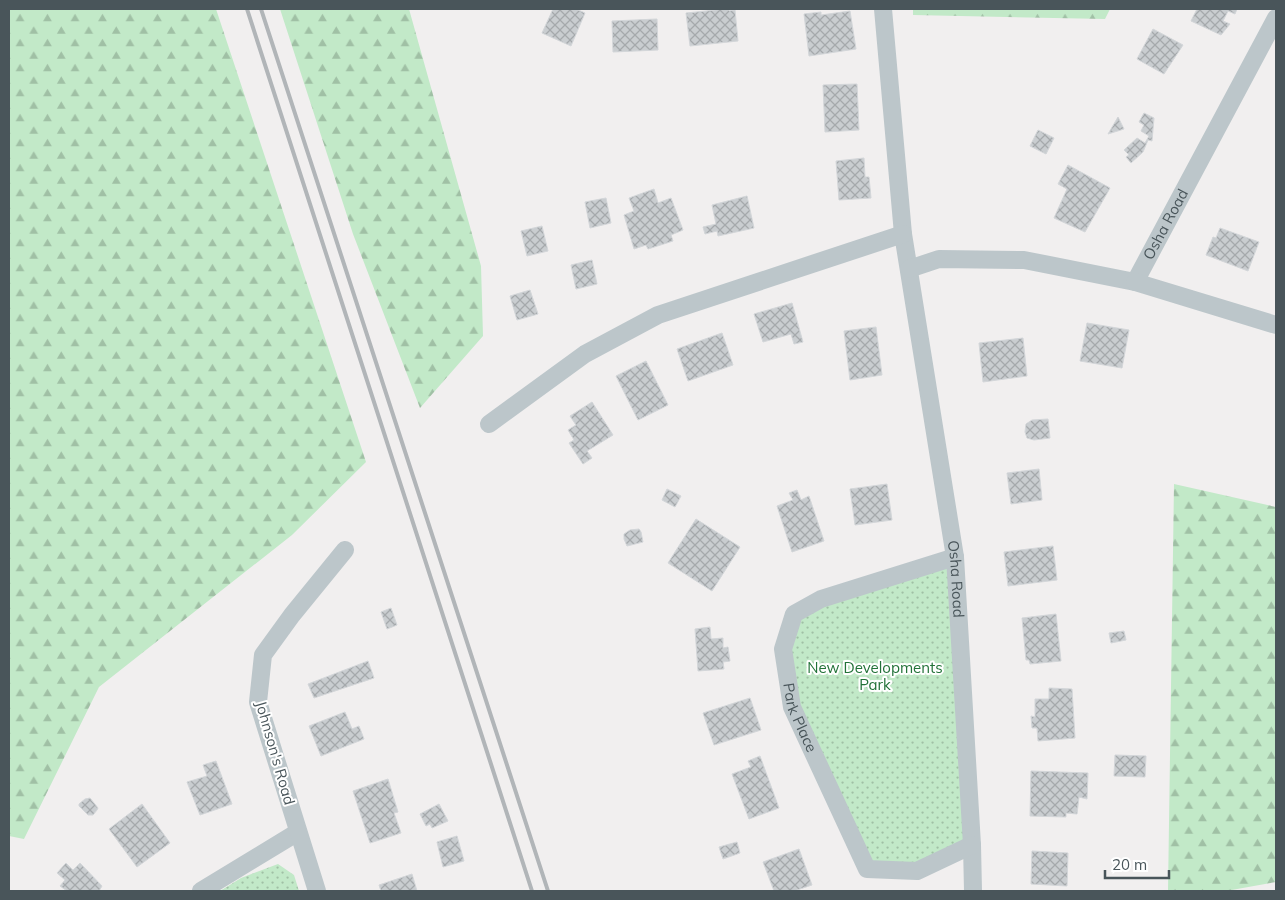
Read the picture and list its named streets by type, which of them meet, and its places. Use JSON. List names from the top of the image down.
{
  "streets": {
    "street": ["Osha Road", "Park Place", "Johnson's Road"]
  },
  "crossings": [
    ["Osha Road", "Park Place"]
  ],
  "parks": ["New Developments Park"],
  "scale_bar": "20 m"
}
